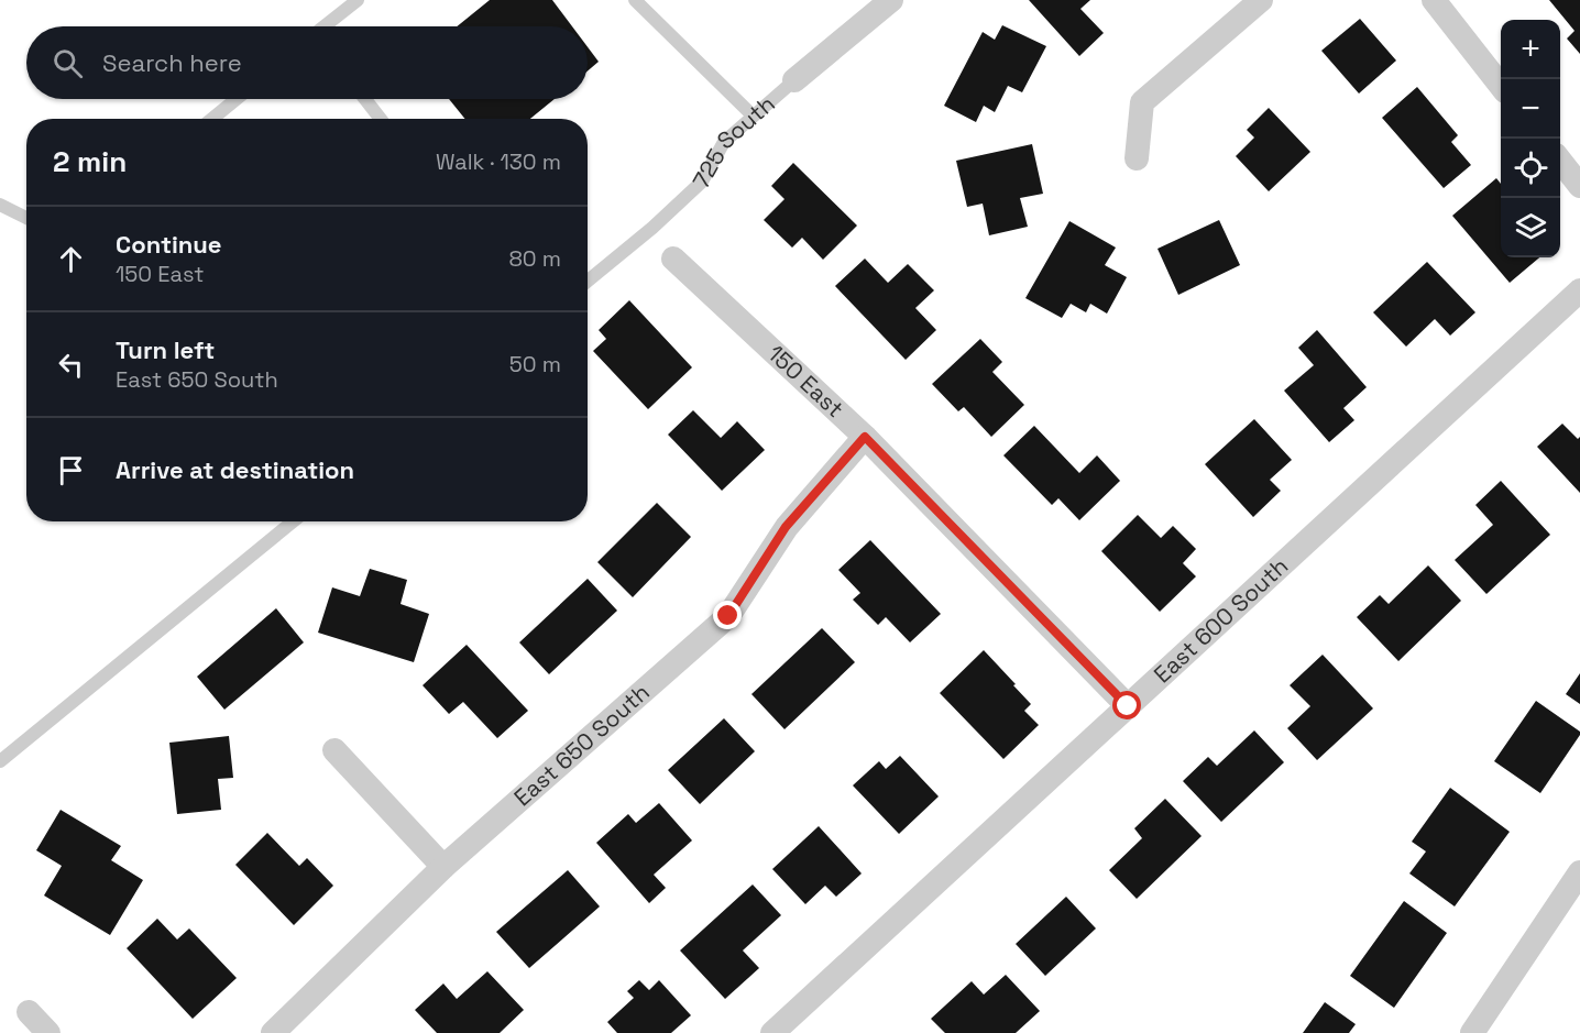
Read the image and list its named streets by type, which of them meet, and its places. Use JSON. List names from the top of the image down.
{
  "streets": {
    "street": [
      "725 South",
      "150 East",
      "East 600 South",
      "East 650 South"
    ]
  },
  "crossings": [
    ["150 East", "East 600 South"],
    ["150 East", "East 650 South"]
  ],
  "page": {
    "map_buttons": ["+", "−"],
    "search": "Search here",
    "heading": ["2 min", "Walk · 130 m"],
    "list": [
      ["Continue", "150 East", "80 m"],
      ["Turn left", "East 650 South", "50 m"],
      "Arrive at destination"
    ]
  }
}
